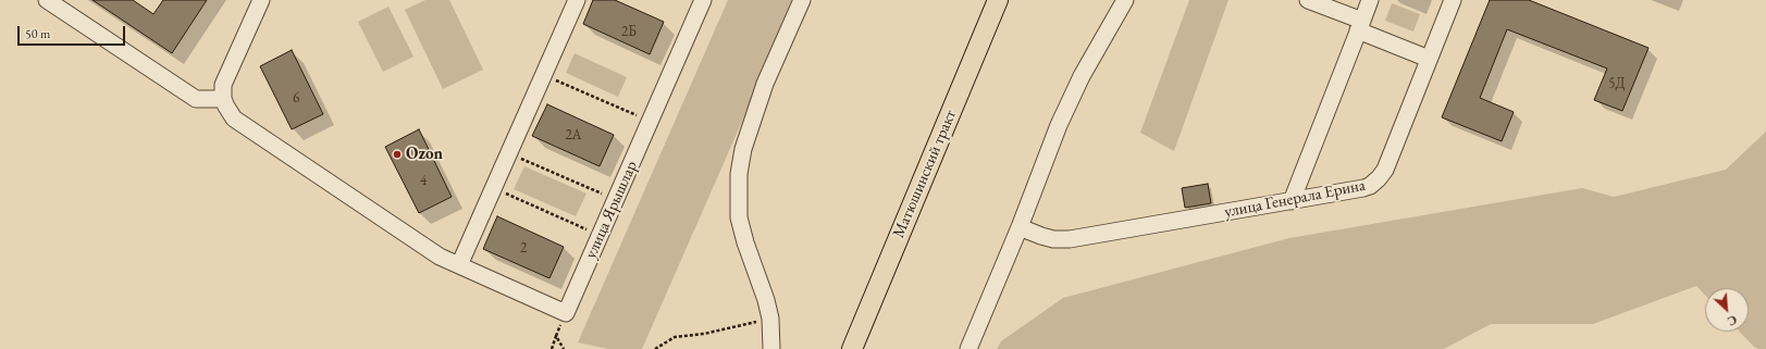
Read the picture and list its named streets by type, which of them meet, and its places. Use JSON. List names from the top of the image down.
{
  "streets": {
    "main road": ["Матюшинский тракт"],
    "street": ["улица Генерала Ерина", "улица Ярышлар"]
  },
  "places": ["Ozon"],
  "house_numbers": [
    "2Б",
    "5Д",
    "6",
    "2А",
    "4",
    "2"
  ],
  "scale_bar": "50 m",
  "north": "bottom right"
}
